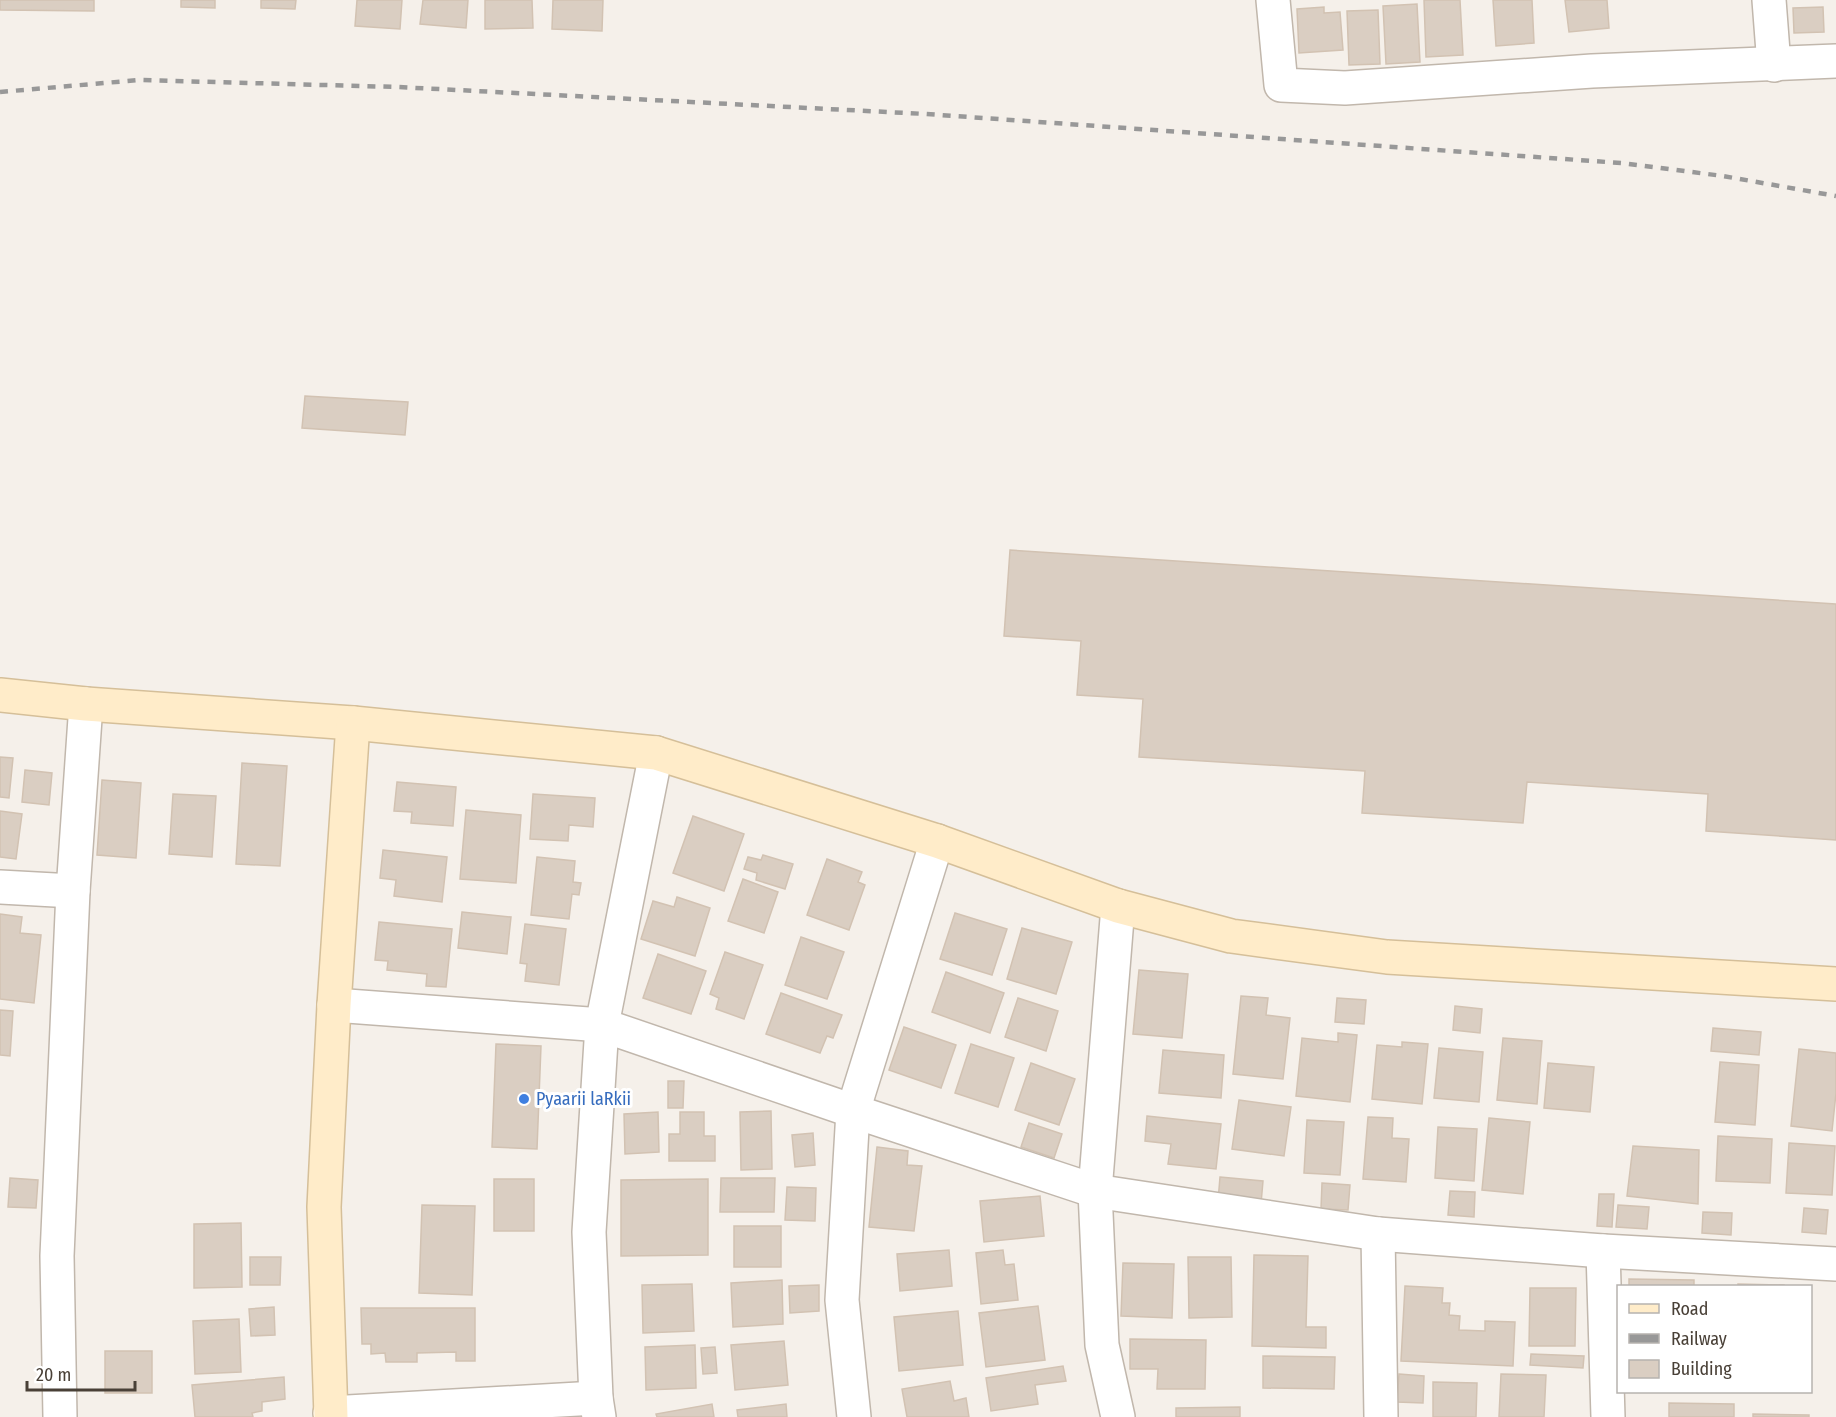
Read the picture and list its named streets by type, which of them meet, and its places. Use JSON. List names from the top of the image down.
{
  "places": ["Pyaarii laRkii"],
  "legend": ["Road", "Railway", "Building"],
  "scale_bar": "20 m"
}
